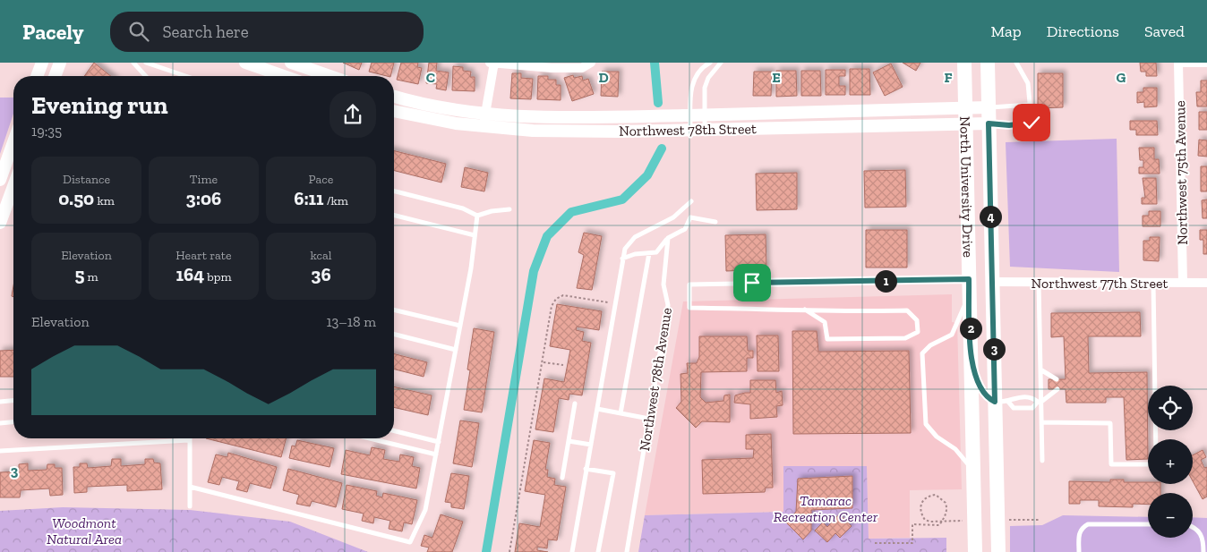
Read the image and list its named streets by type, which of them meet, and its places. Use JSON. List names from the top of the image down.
{
  "streets": {
    "main road": ["North University Drive"],
    "street": ["Northwest 78th Street", "Northwest 75th Avenue", "Northwest 77th Street"],
    "lane": ["Northwest 78th Avenue"]
  },
  "crossings": [
    ["Northwest 78th Street", "North University Drive"],
    ["Northwest 75th Avenue", "Northwest 77th Street"],
    ["North University Drive", "Northwest 77th Street"]
  ],
  "parks": ["Tamarac Recreation Center", "Woodmont Natural Area"],
  "page": {
    "header": "Pacely",
    "search": "Search here",
    "nav": ["Map", "Directions", "Saved"],
    "heading": ["Evening run", "19:35"],
    "stats": [
      ["Distance", "0.50 km"],
      ["Time", "3:06"],
      ["Pace", "6:11 /km"],
      ["Elevation", "5 m"],
      ["Heart rate", "164 bpm"],
      ["kcal", "36"]
    ],
    "pins": [
      "4",
      "1",
      "2",
      "3"
    ],
    "chart": ["Elevation", "13–18 m"],
    "map_buttons": ["+", "−"]
  },
  "grid": {
    "columns": [
      "C",
      "D",
      "E",
      "F",
      "G"
    ],
    "rows": ["3"]
  }
}
